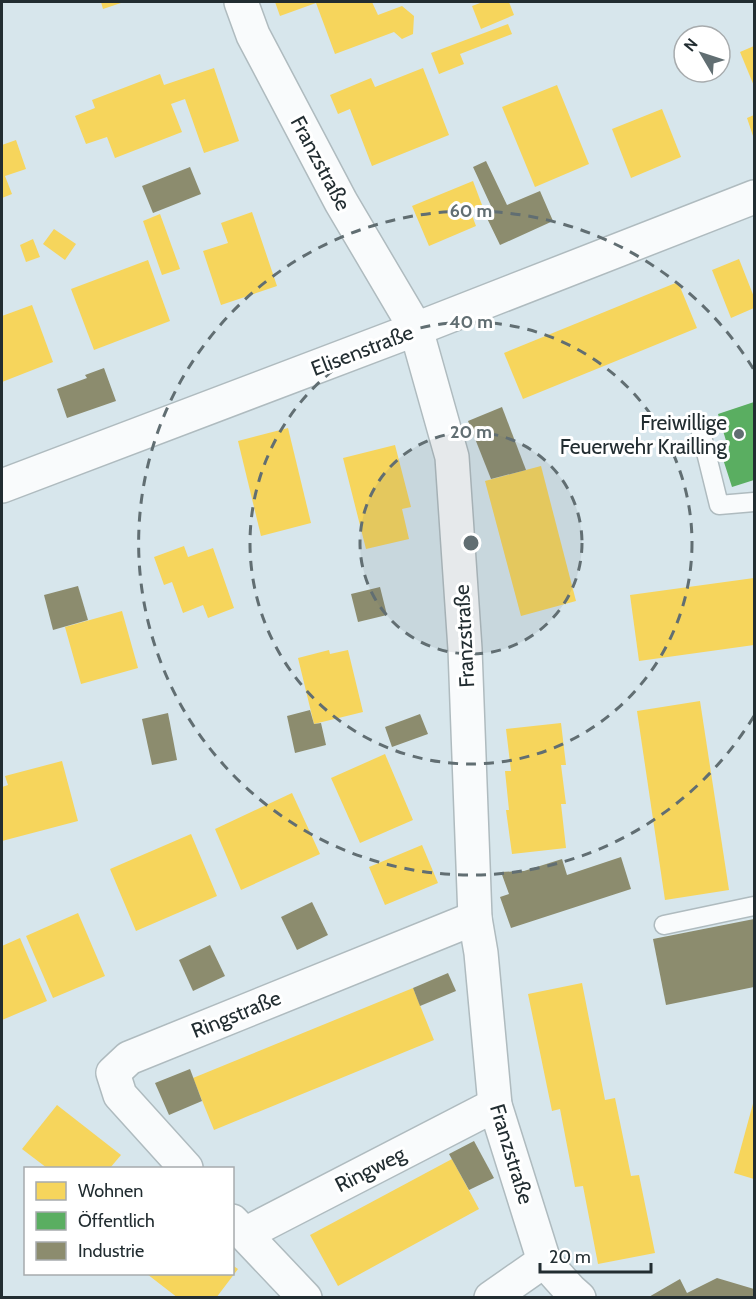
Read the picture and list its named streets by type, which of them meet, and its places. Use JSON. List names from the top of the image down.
{
  "streets": {
    "street": [
      "Franzstraße",
      "Elisenstraße",
      "Ringstraße",
      "Ringweg"
    ]
  },
  "crossings": [
    ["Franzstraße", "Elisenstraße"],
    ["Franzstraße", "Ringstraße"],
    ["Franzstraße", "Ringweg"]
  ],
  "places": ["Freiwillige Feuerwehr Krailling"],
  "legend": ["Wohnen", "Öffentlich", "Industrie"],
  "scale_bar": "20 m",
  "north": "top left",
  "rings": ["60 m", "40 m", "20 m"]
}
